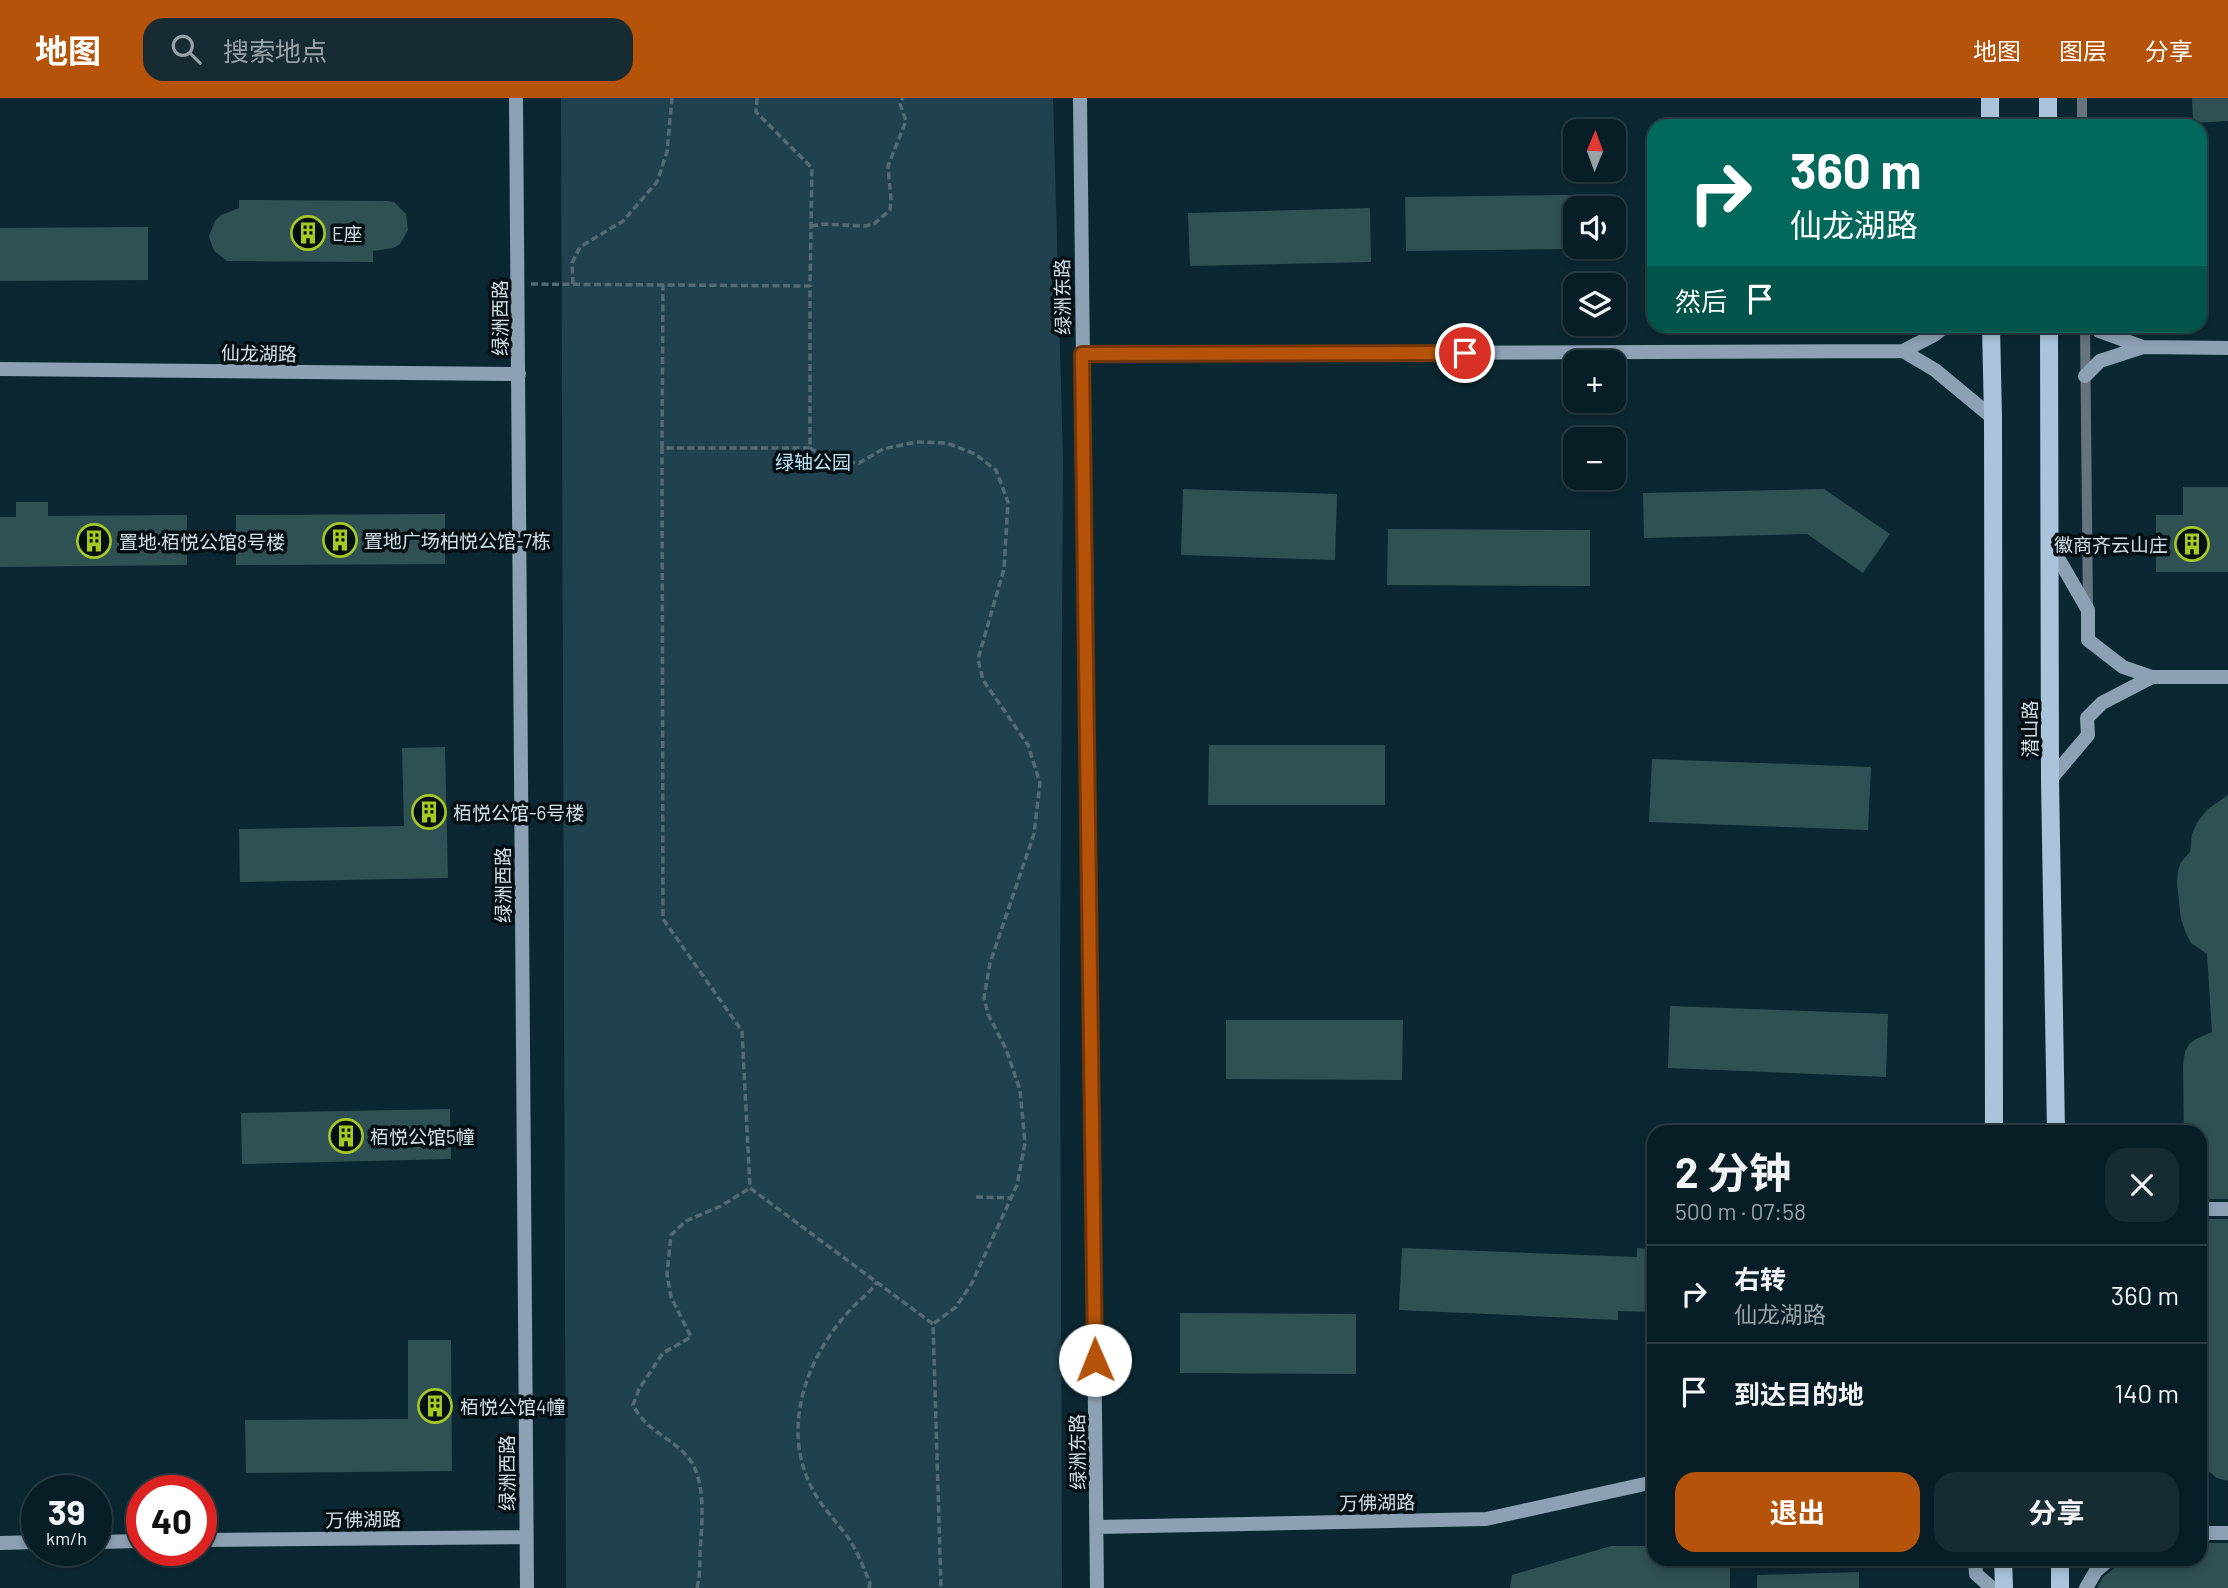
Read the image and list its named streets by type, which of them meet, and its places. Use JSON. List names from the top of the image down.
{
  "streets": {
    "main road": ["潜山路"],
    "street": [
      "绿洲东路",
      "绿洲西路",
      "仙龙湖路",
      "万佛湖路"
    ]
  },
  "crossings": [
    ["绿洲东路", "万佛湖路"],
    ["绿洲西路", "仙龙湖路"],
    ["绿洲西路", "万佛湖路"]
  ],
  "parks": ["绿轴公园"],
  "places": {
    "building": [
      "E座",
      "置地广场柏悦公馆-7栋",
      "置地·栢悦公馆8号楼",
      "徽商齐云山庄",
      "栢悦公馆-6号楼",
      "栢悦公馆5幢",
      "栢悦公馆4幢"
    ]
  },
  "north": "top",
  "page": {
    "header": "地图",
    "search": "搜索地点",
    "nav": ["地图", "图层", "分享"],
    "map_buttons": ["+", "−"],
    "turn": ["360 m", "仙龙湖路"],
    "then": "然后",
    "heading": ["2 分钟", "500 m · 07:58"],
    "list": [
      {
        "name": "右转",
        "note": "仙龙湖路",
        "value": "360 m"
      },
      {
        "name": "到达目的地",
        "value": "140 m"
      }
    ],
    "buttons": ["退出", "分享"],
    "speed": "39 km/h",
    "limit": "40"
  }
}
